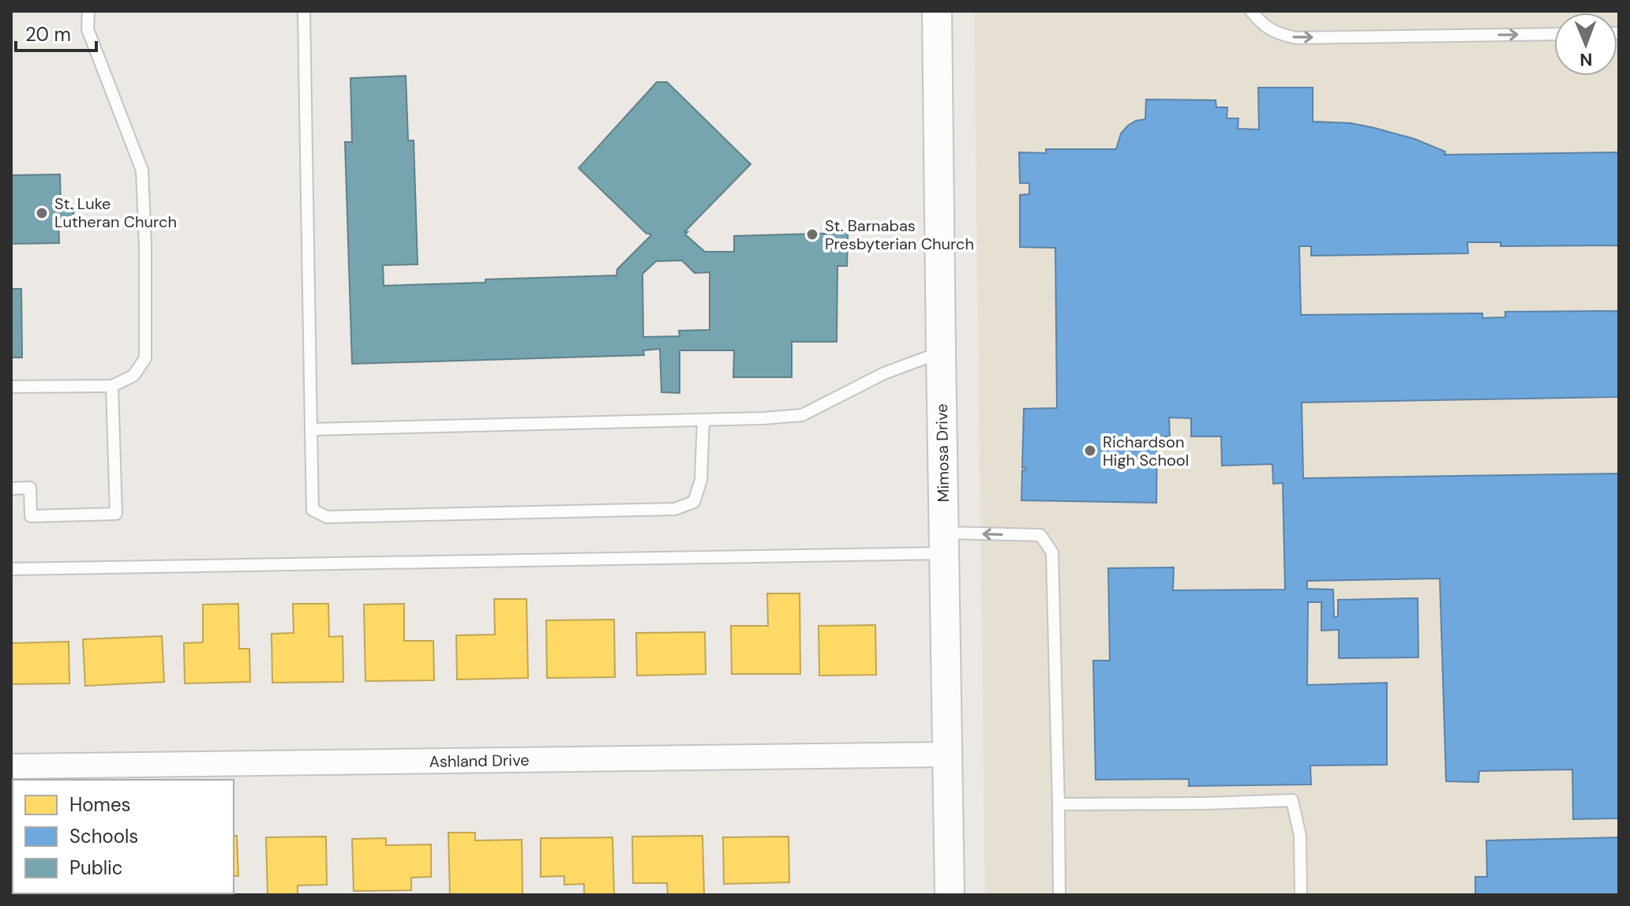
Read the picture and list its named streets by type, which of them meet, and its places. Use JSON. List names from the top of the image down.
{
  "streets": {
    "street": ["Mimosa Drive", "Ashland Drive"]
  },
  "crossings": [
    ["Mimosa Drive", "Ashland Drive"]
  ],
  "places": ["St. Luke Lutheran Church", "St. Barnabas Presbyterian Church", "Richardson High School"],
  "legend": ["Homes", "Schools", "Public"],
  "scale_bar": "20 m",
  "north": "bottom"
}
